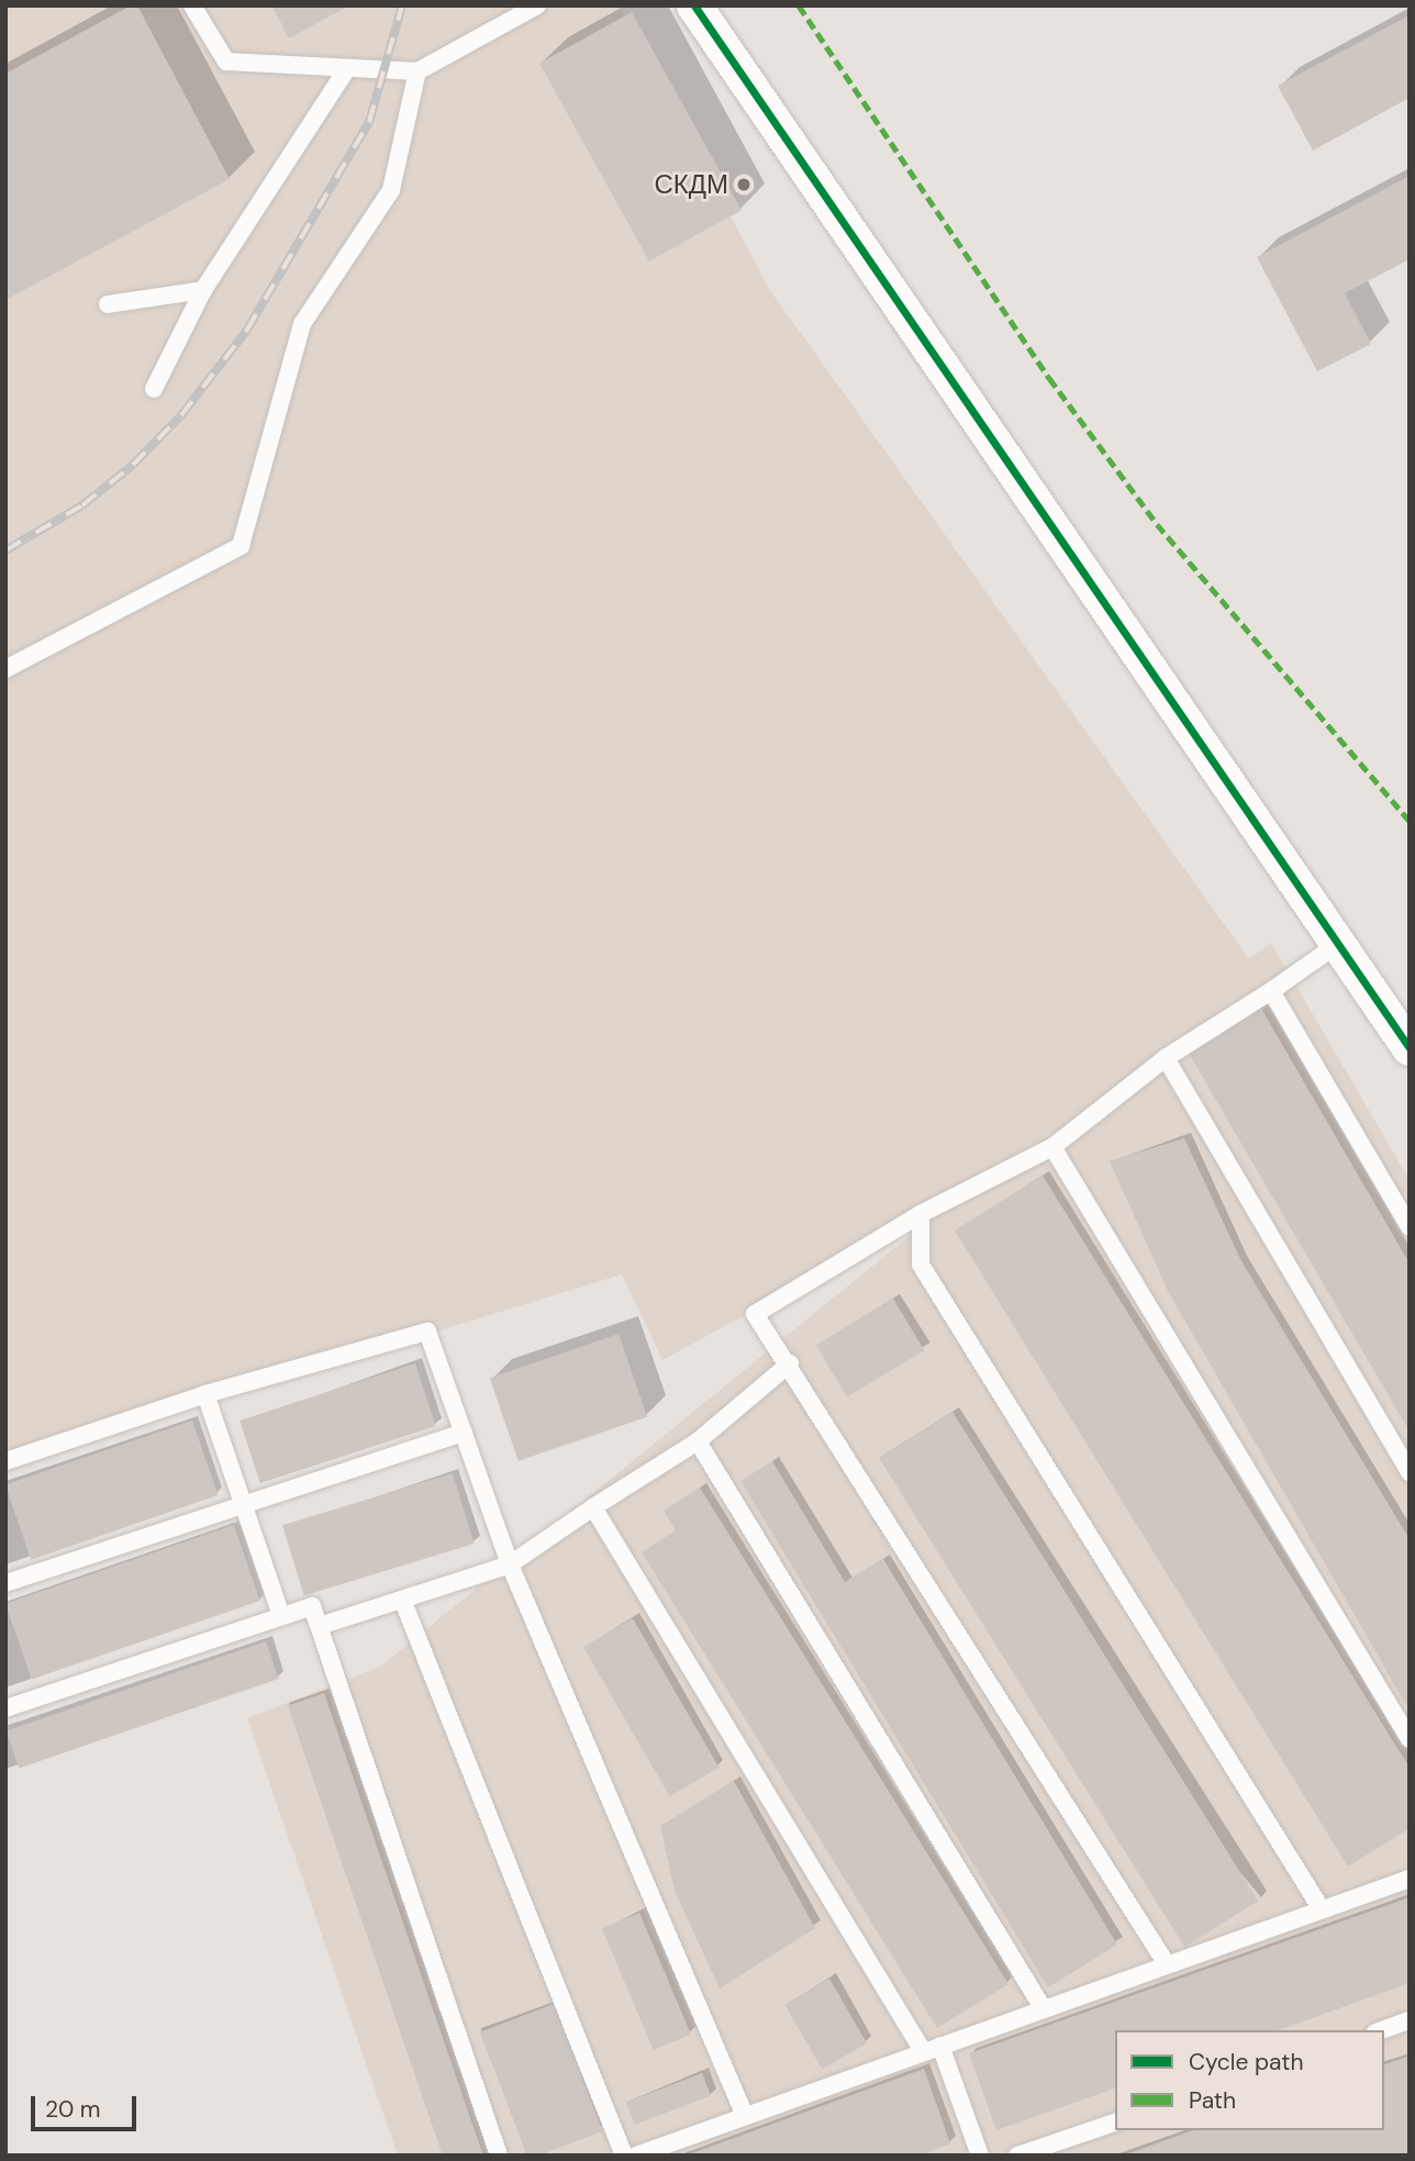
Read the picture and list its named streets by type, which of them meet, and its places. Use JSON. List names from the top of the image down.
{
  "places": ["СКДМ"],
  "legend": ["Cycle path", "Path"],
  "scale_bar": "20 m"
}
